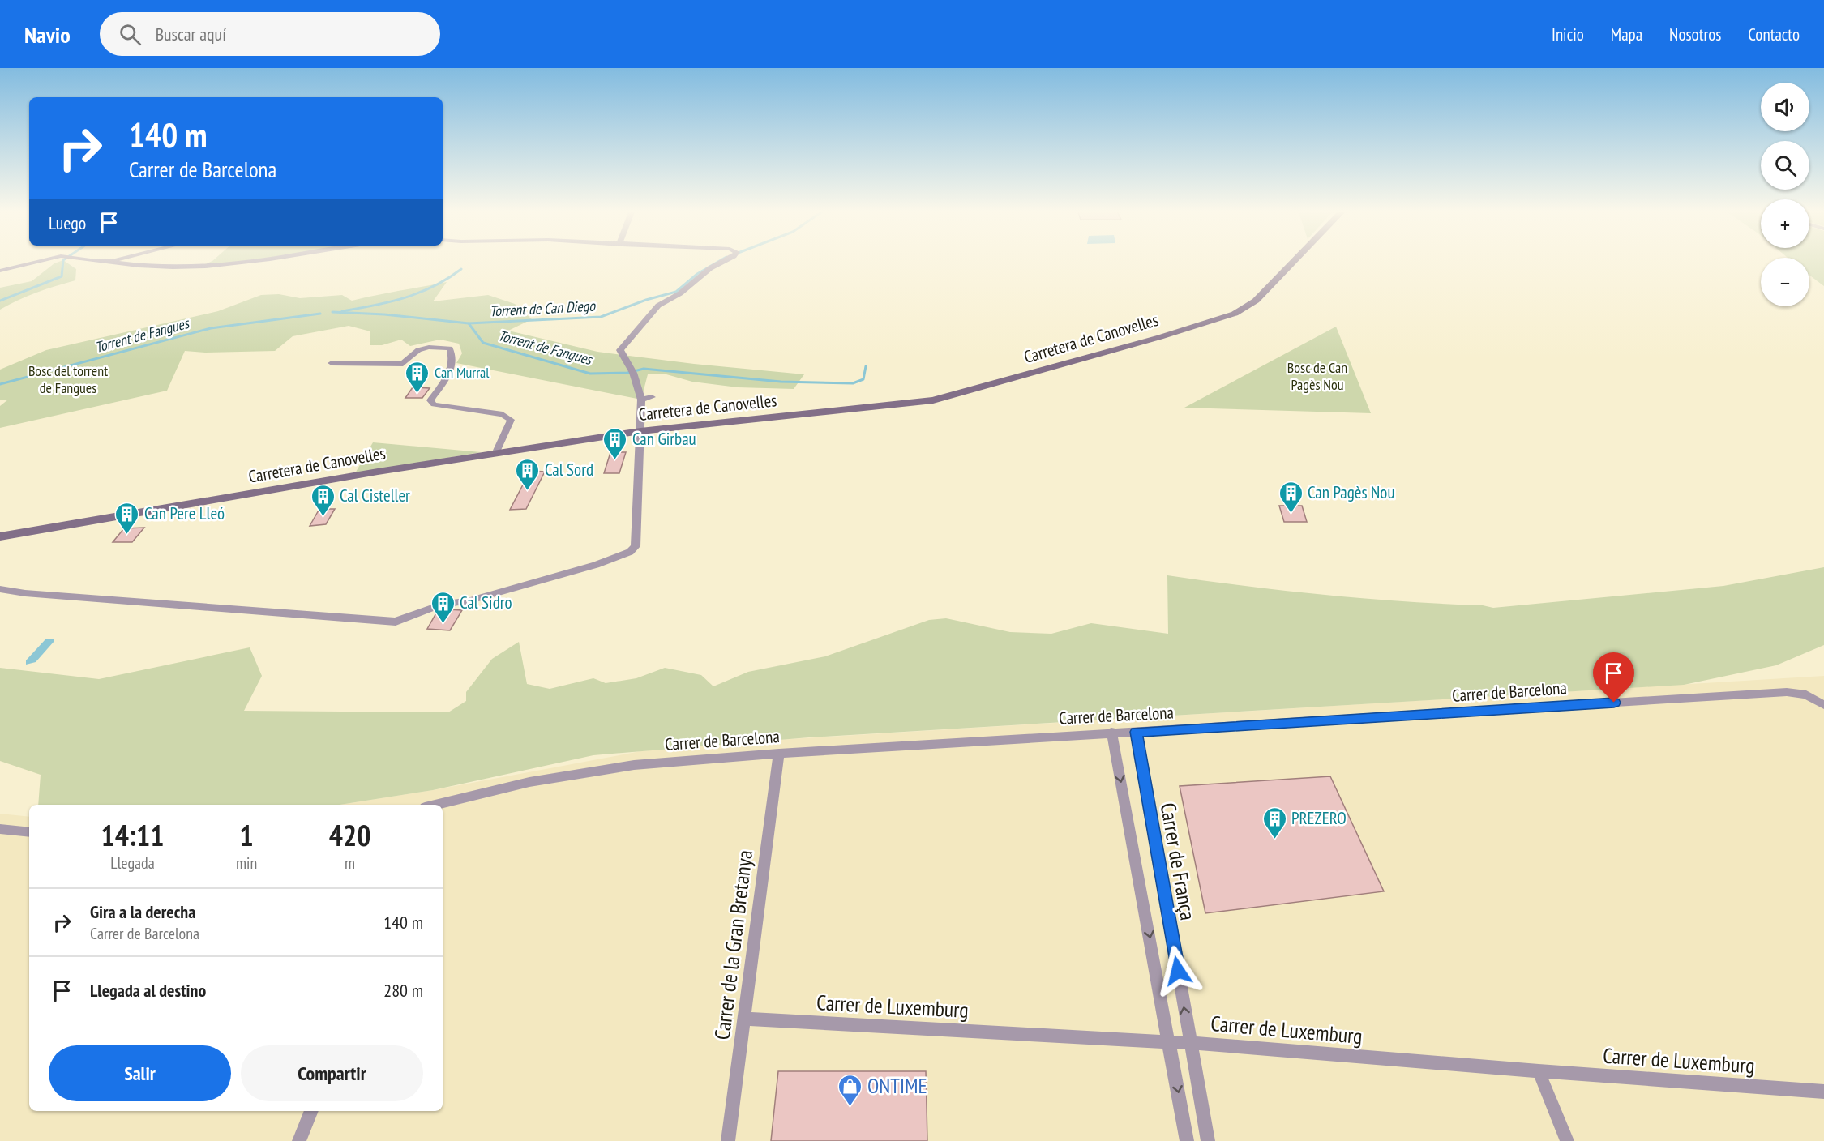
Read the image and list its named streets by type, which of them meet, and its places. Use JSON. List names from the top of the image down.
{
  "streets": {
    "street": [
      "Carretera de Canovelles",
      "Carrer de Barcelona",
      "Carrer de França",
      "Carrer de la Gran Bretanya",
      "Carrer de Luxemburg"
    ]
  },
  "crossings": [
    ["Carrer de Barcelona", "Carrer de França"],
    ["Carrer de Barcelona", "Carrer de la Gran Bretanya"],
    ["Carrer de França", "Carrer de Luxemburg"],
    ["Carrer de la Gran Bretanya", "Carrer de Luxemburg"]
  ],
  "water": ["Torrent de Can Diego", "Torrent de Fangues"],
  "parks": ["Bosc de Can Pagès Nou", "Bosc del torrent de Fangues"],
  "places": {
    "building": [
      "Can Murral",
      "Can Girbau",
      "Cal Sord",
      "Can Pagès Nou",
      "Cal Cisteller",
      "Can Pere Lleó",
      "Cal Sidro",
      "PREZERO"
    ],
    "shop": ["ONTIME"]
  },
  "page": {
    "header": "Navio",
    "search": "Buscar aquí",
    "nav": [
      "Inicio",
      "Mapa",
      "Nosotros",
      "Contacto"
    ],
    "map_buttons": ["+", "−"],
    "turn": ["140 m", "Carrer de Barcelona"],
    "then": "Luego",
    "eta": [
      "14:11",
      "Llegada",
      "1",
      "min",
      "420",
      "m"
    ],
    "list": [
      {
        "name": "Gira a la derecha",
        "note": "Carrer de Barcelona",
        "value": "140 m"
      },
      {
        "name": "Llegada al destino",
        "value": "280 m"
      }
    ],
    "buttons": ["Salir", "Compartir"]
  }
}
